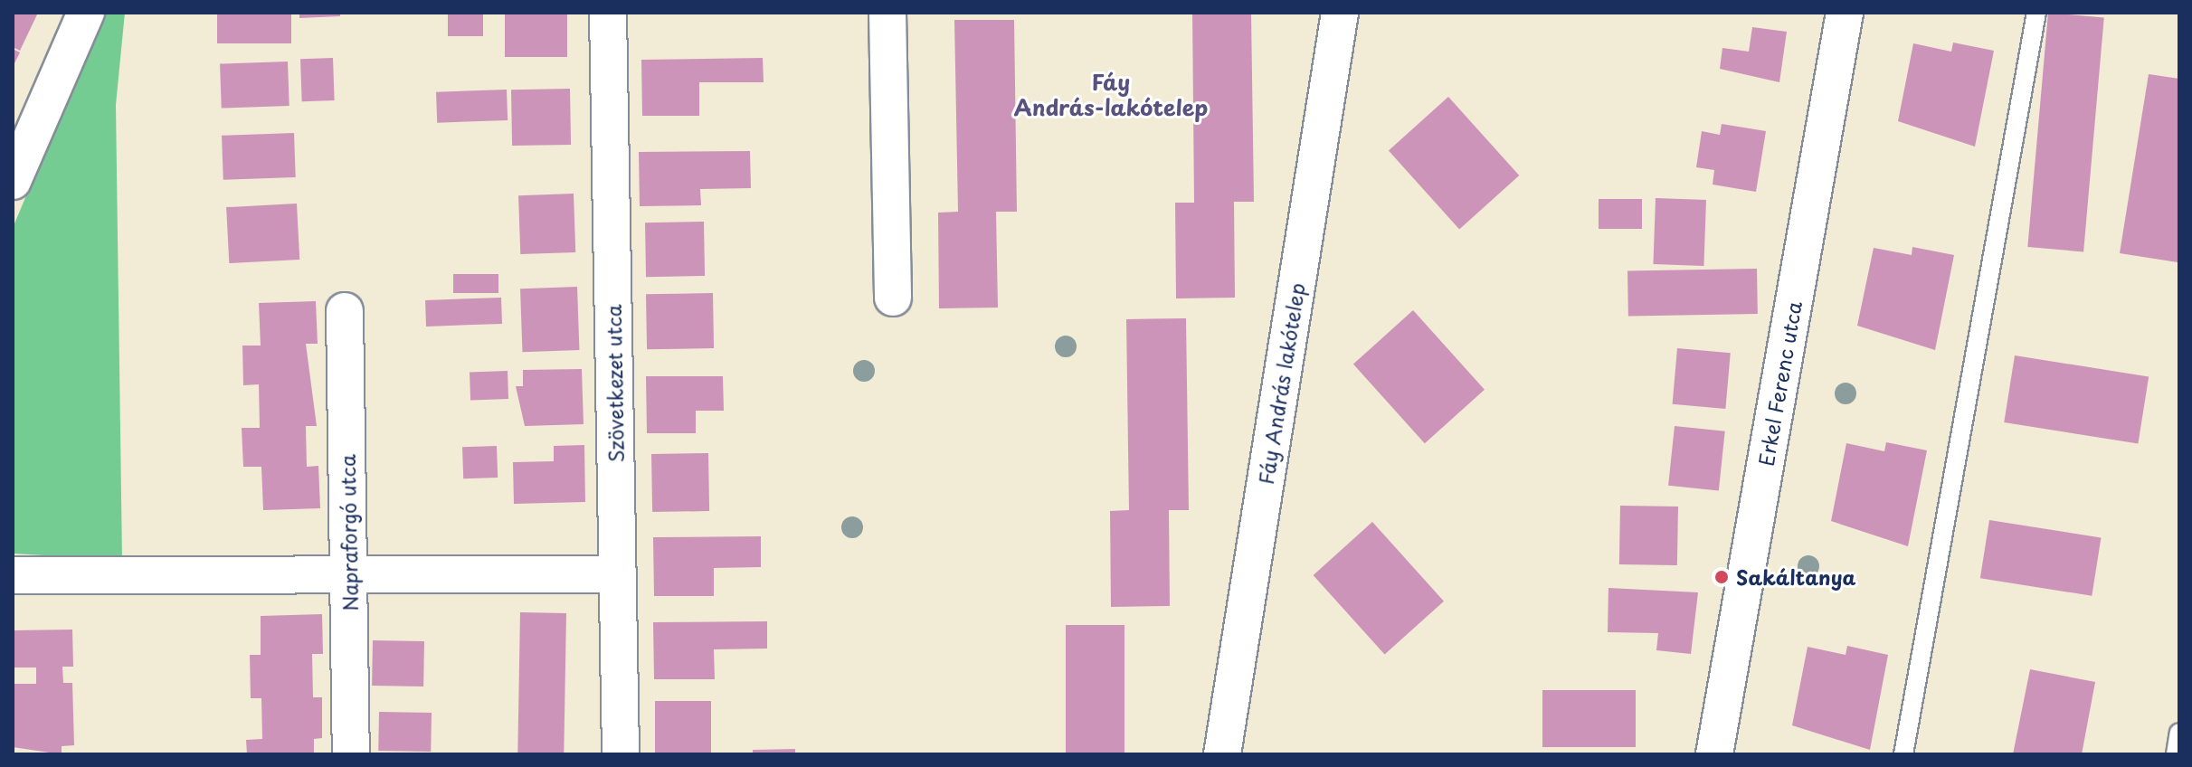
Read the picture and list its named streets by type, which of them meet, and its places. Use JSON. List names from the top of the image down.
{
  "streets": {
    "street": [
      "Szövetkezet utca",
      "Fáy András lakótelep",
      "Erkel Ferenc utca",
      "Napraforgó utca"
    ]
  },
  "districts": ["Fáy András-lakótelep"],
  "places": ["Sakáltanya"]
}
